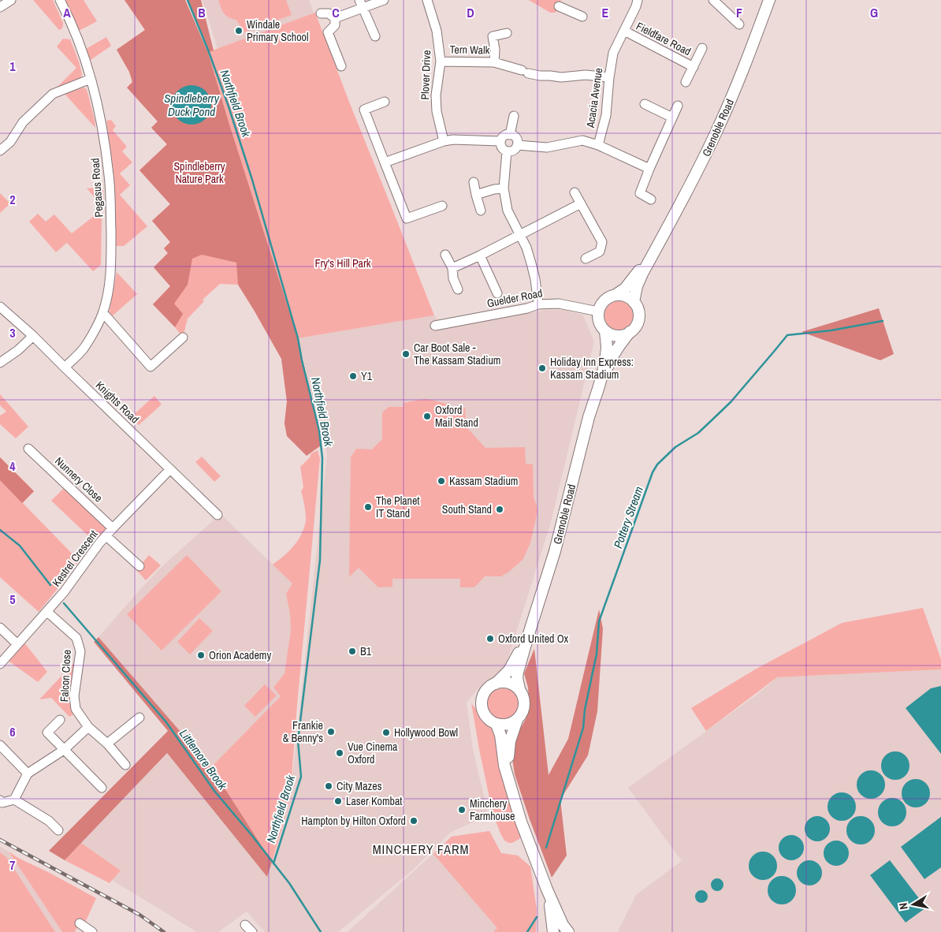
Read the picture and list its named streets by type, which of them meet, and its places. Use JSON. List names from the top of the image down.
{
  "streets": {
    "street": [
      "Fieldfare Road",
      "Tern Walk",
      "Plover Drive",
      "Acacia Avenue",
      "Grenoble Road",
      "Pegasus Road",
      "Guelder Road",
      "Knights Road",
      "Nunnery Close",
      "Kestrel Crescent",
      "Falcon Close"
    ]
  },
  "crossings": [
    ["Fieldfare Road", "Acacia Avenue"],
    ["Tern Walk", "Plover Drive"],
    ["Tern Walk", "Acacia Avenue"],
    ["Grenoble Road", "Guelder Road"],
    ["Pegasus Road", "Knights Road"],
    ["Knights Road", "Kestrel Crescent"],
    ["Nunnery Close", "Kestrel Crescent"],
    ["Kestrel Crescent", "Falcon Close"]
  ],
  "districts": ["MINCHERY FARM"],
  "water": [
    "Spindleberry Duck Pond",
    "Northfield Brook",
    "Pottery Stream",
    "Littlemore Brook"
  ],
  "parks": ["Spindleberry Nature Park", "Fry's Hill Park"],
  "places": [
    "Windale Primary School",
    "Car Boot Sale - The Kassam Stadium",
    "Holiday Inn Express: Kassam Stadium",
    "Y1",
    "Oxford Mail Stand",
    "Kassam Stadium",
    "The Planet IT Stand",
    "South Stand",
    "Oxford United Ox",
    "B1",
    "Orion Academy",
    "Frankie & Benny's",
    "Hollywood Bowl",
    "Vue Cinema Oxford",
    "City Mazes",
    "Laser Kombat",
    "Minchery Farmhouse",
    "Hampton by Hilton Oxford"
  ],
  "north": "left",
  "grid": {
    "columns": [
      "A",
      "B",
      "C",
      "D",
      "E",
      "F",
      "G"
    ],
    "rows": [
      "1",
      "2",
      "3",
      "4",
      "5",
      "6",
      "7"
    ]
  }
}
